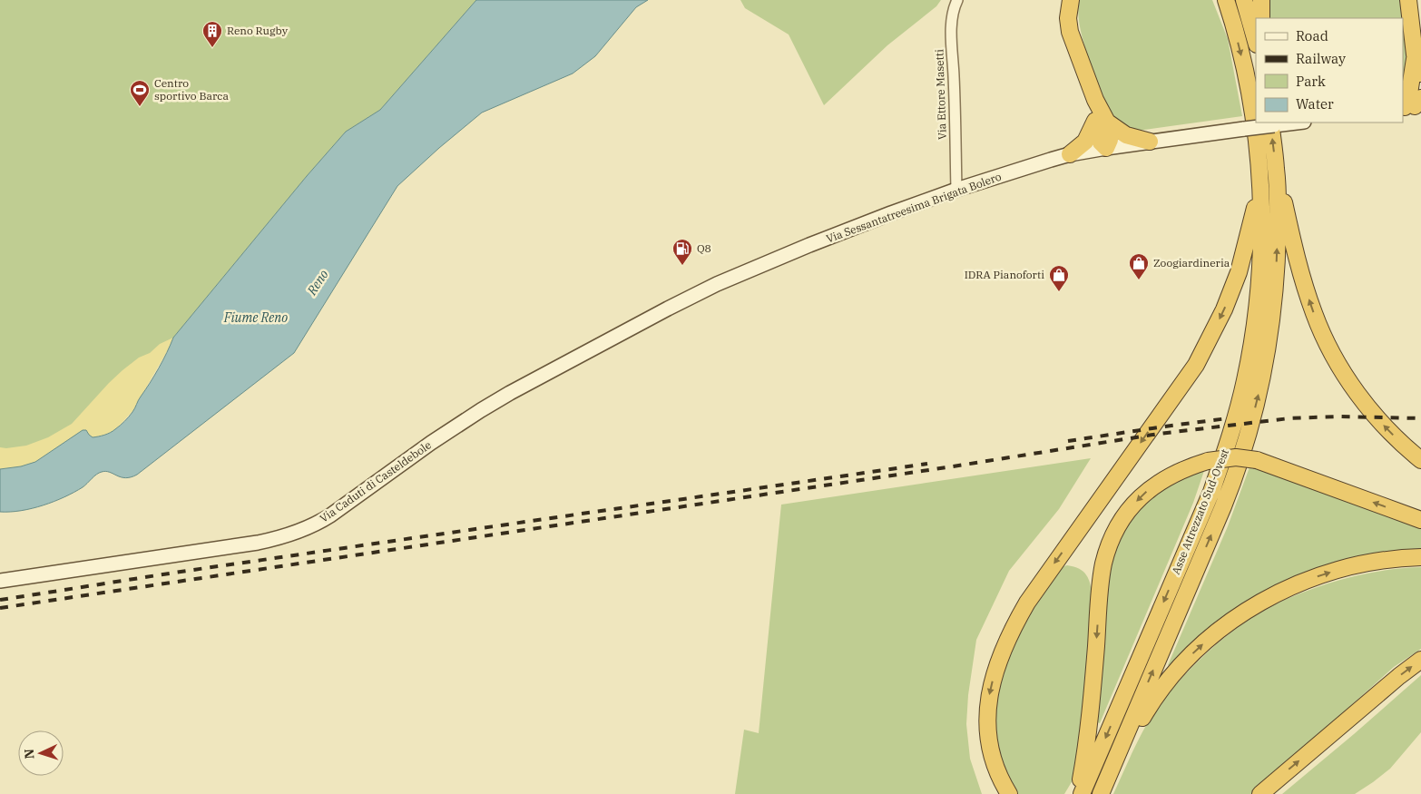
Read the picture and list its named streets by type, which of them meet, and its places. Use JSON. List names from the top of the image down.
{
  "streets": {
    "highway": ["Asse Attrezzato Sud-Ovest"],
    "main road": ["Via Sessantatreesima Brigata Bolero", "Via Caduti di Casteldebole"],
    "street": ["Via Ettore Masetti"]
  },
  "crossings": [
    ["Via Ettore Masetti", "Via Sessantatreesima Brigata Bolero"],
    ["Via Sessantatreesima Brigata Bolero", "Via Caduti di Casteldebole"]
  ],
  "water": ["Reno", "Fiume Reno"],
  "places": {
    "building": ["Reno Rugby"],
    "sports": ["Centro sportivo Barca"],
    "fuel station": ["Q8"],
    "shop": ["Zoogiardineria", "IDRA Pianoforti"]
  },
  "legend": [
    "Road",
    "Railway",
    "Park",
    "Water"
  ],
  "north": "left"
}
